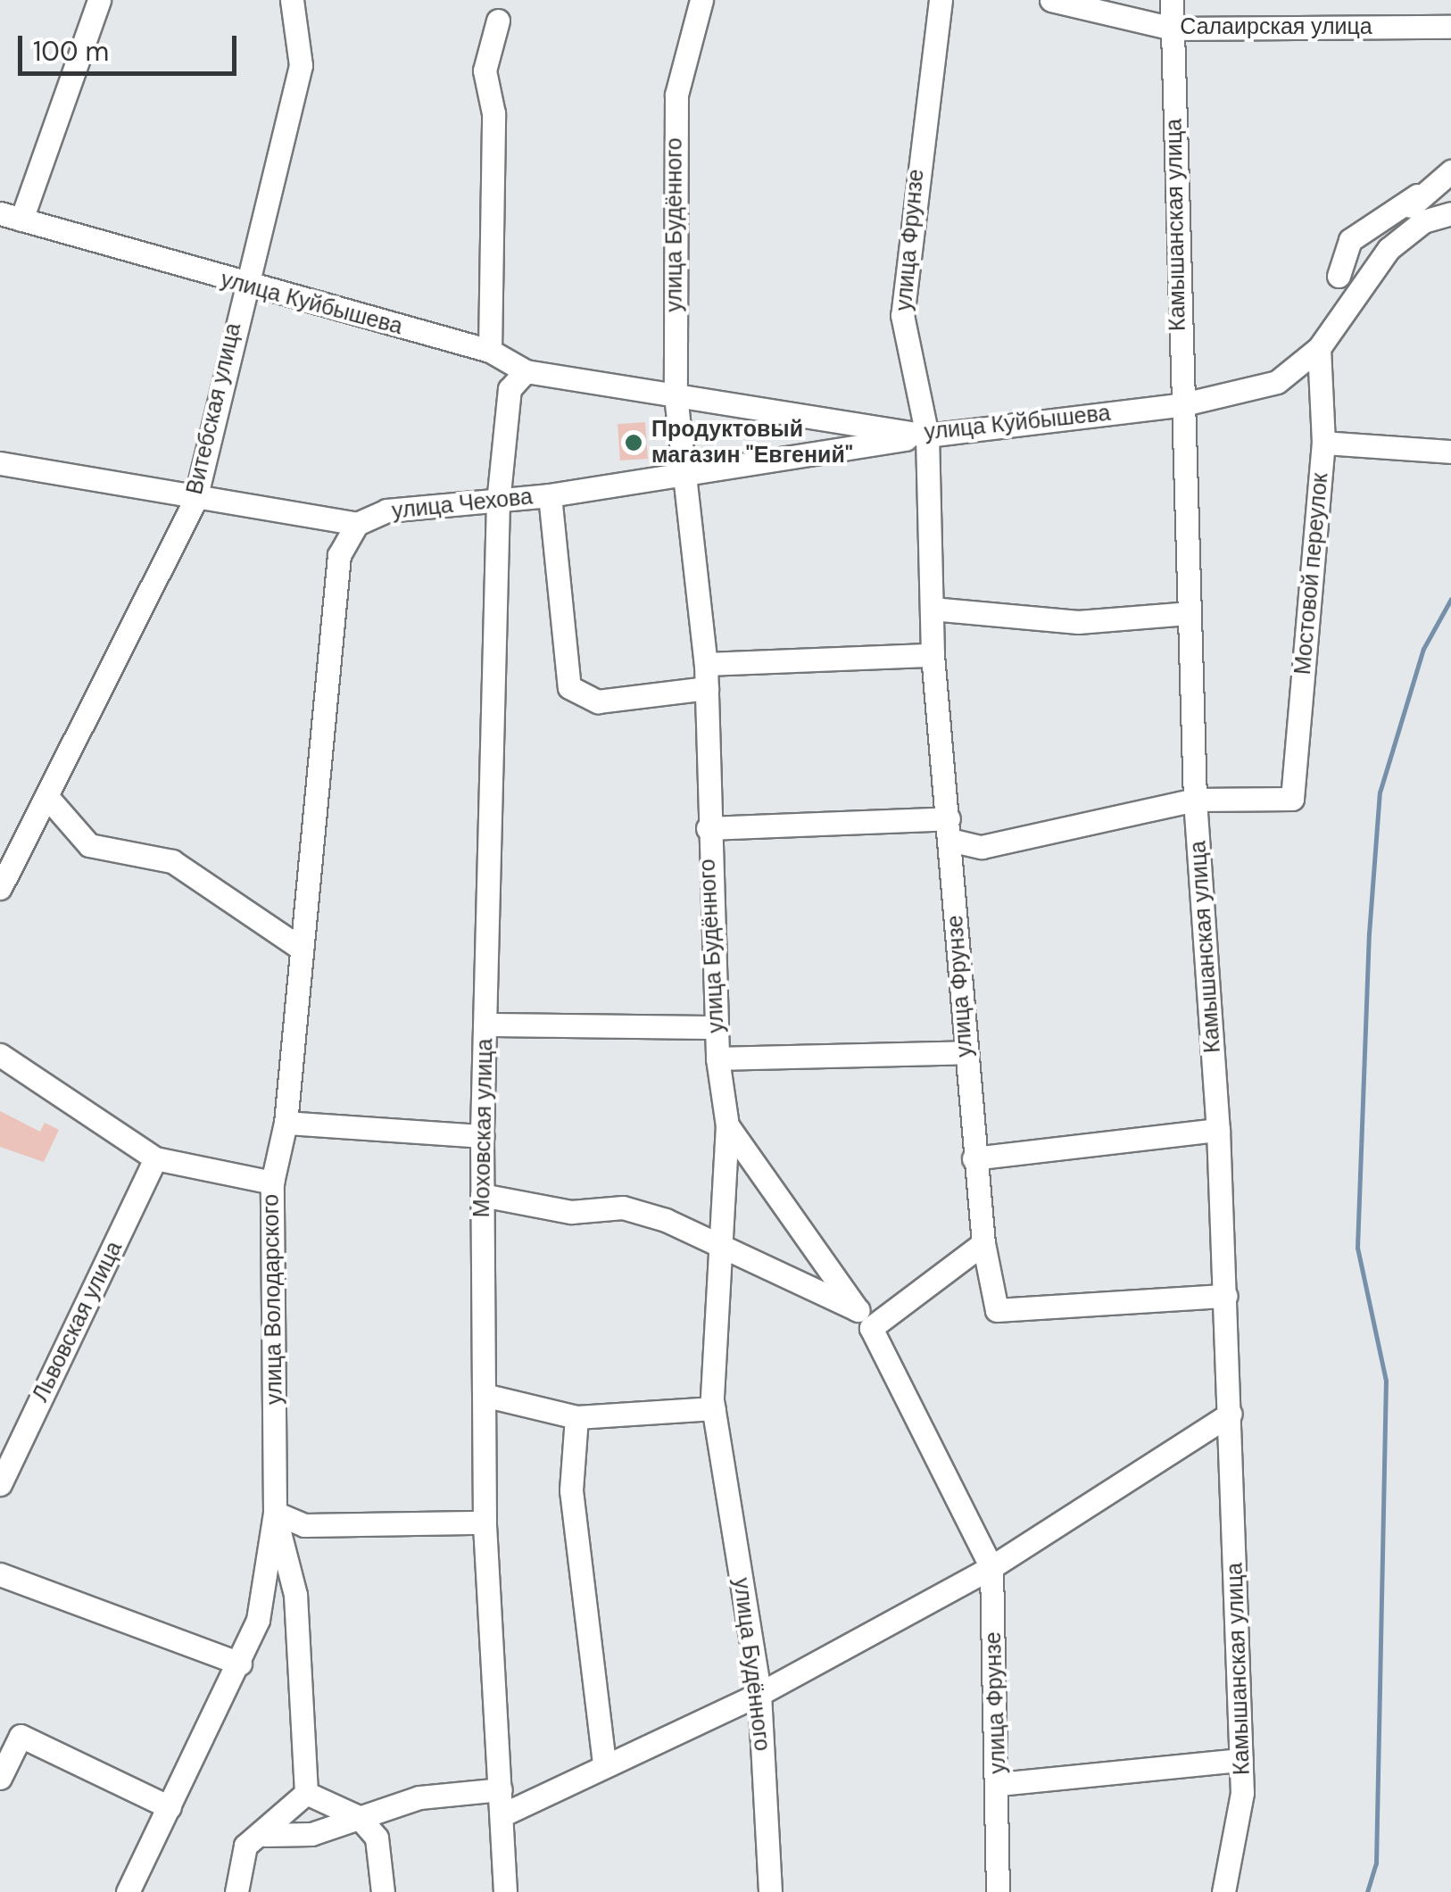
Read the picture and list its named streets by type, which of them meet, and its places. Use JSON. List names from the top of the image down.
{
  "streets": {
    "street": [
      "Салаирская улица",
      "улица Будённого",
      "Камышанская улица",
      "улица Фрунзе",
      "улица Куйбышева",
      "Витебская улица",
      "улица Чехова",
      "Мостовой переулок",
      "Моховская улица",
      "улица Володарского",
      "Львовская улица"
    ]
  },
  "crossings": [
    ["Салаирская улица", "Камышанская улица"],
    ["улица Будённого", "улица Фрунзе"],
    ["улица Будённого", "улица Куйбышева"],
    ["улица Будённого", "улица Чехова"],
    ["Камышанская улица", "улица Фрунзе"],
    ["Камышанская улица", "улица Куйбышева"],
    ["Камышанская улица", "Мостовой переулок"],
    ["улица Фрунзе", "улица Куйбышева"],
    ["улица Фрунзе", "улица Чехова"],
    ["улица Куйбышева", "Витебская улица"],
    ["улица Куйбышева", "улица Чехова"],
    ["улица Куйбышева", "Мостовой переулок"],
    ["улица Куйбышева", "Моховская улица"],
    ["Витебская улица", "улица Чехова"],
    ["улица Чехова", "Моховская улица"],
    ["улица Чехова", "улица Володарского"]
  ],
  "places": ["Продуктовый магазин \"Евгений\""],
  "scale_bar": "100 m"
}
